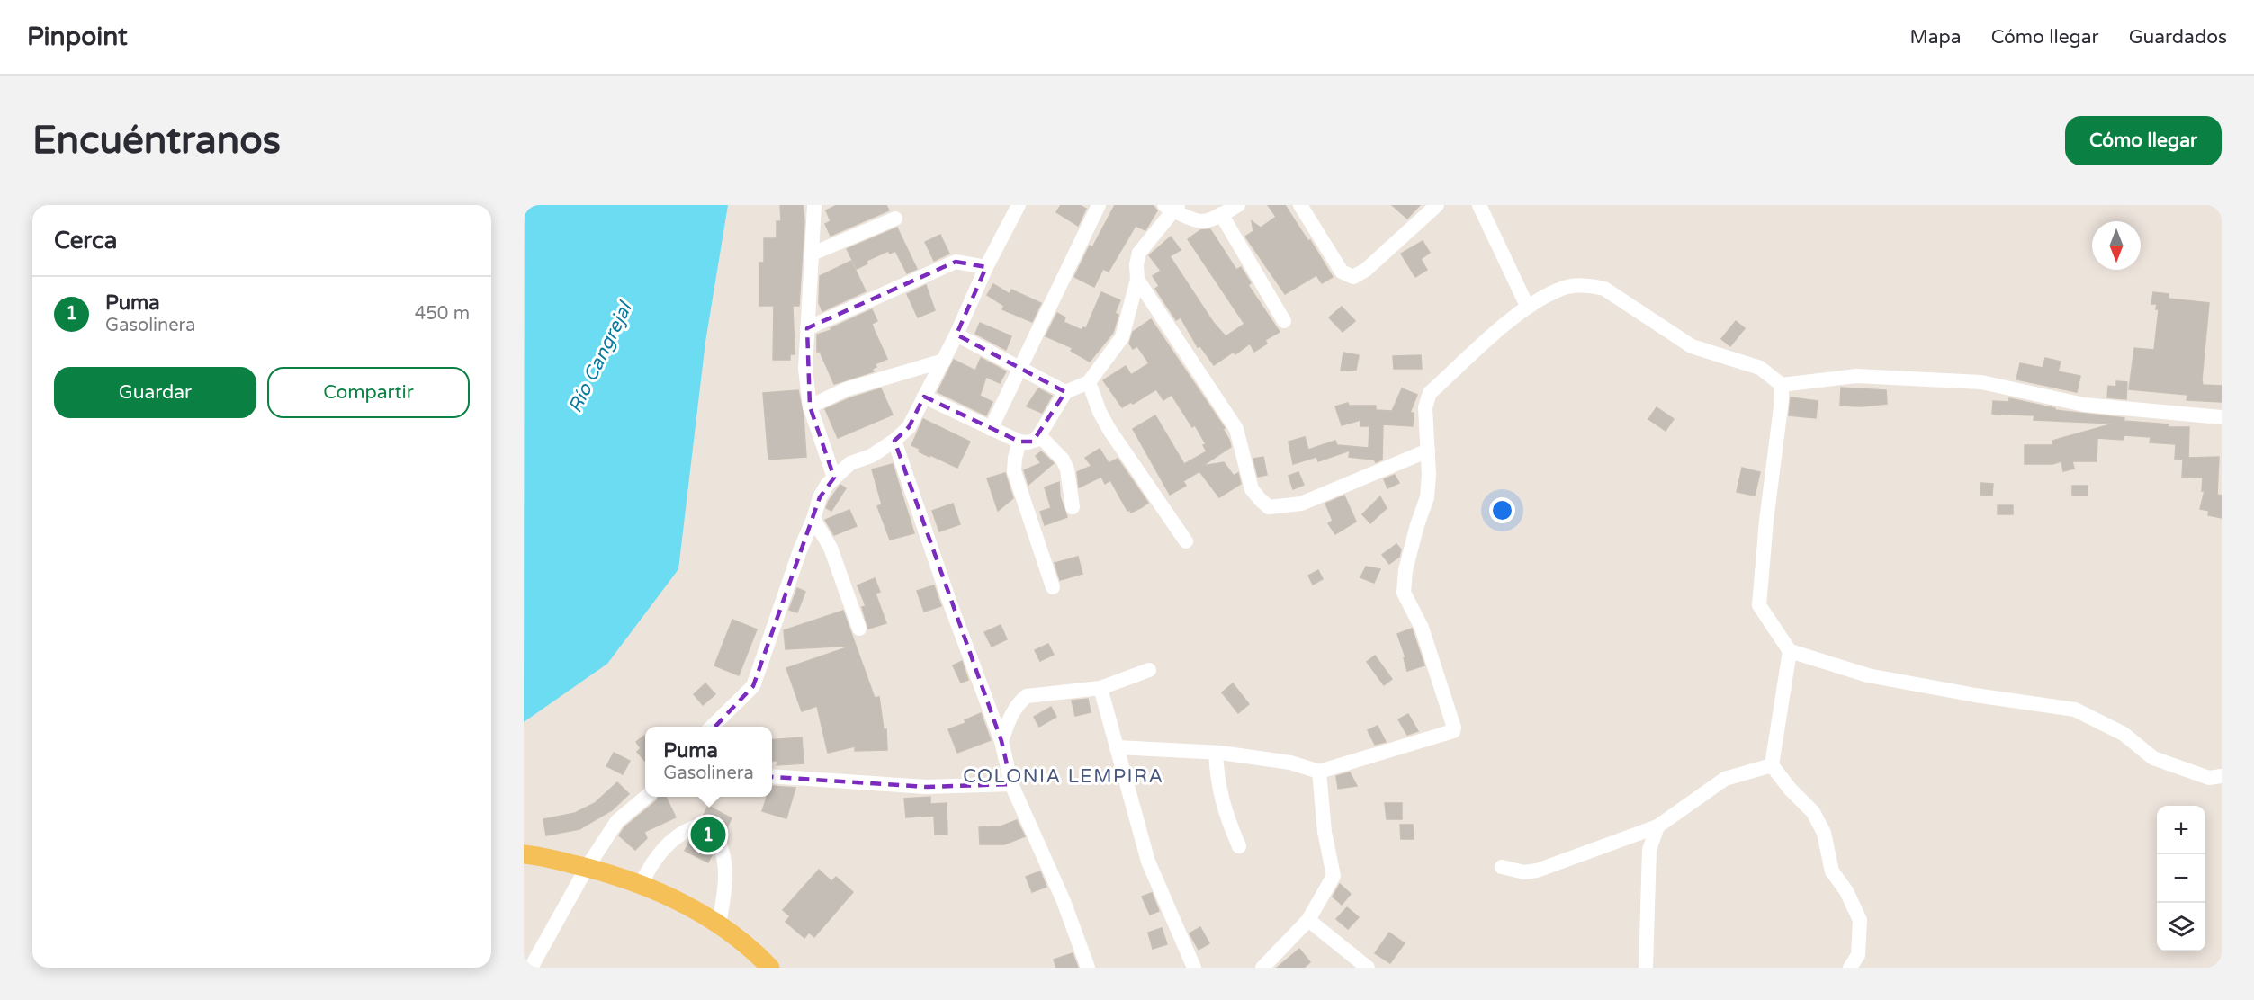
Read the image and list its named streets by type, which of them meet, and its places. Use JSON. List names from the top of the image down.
{
  "districts": ["COLONIA LEMPIRA"],
  "water": ["Río Cangrejal"],
  "north": "bottom",
  "page": {
    "header": "Pinpoint",
    "nav": ["Mapa", "Cómo llegar", "Guardados"],
    "buttons": [
      "Cómo llegar",
      ["Guardar", "Compartir"]
    ],
    "title": "Encuéntranos",
    "heading": "Cerca",
    "list": [
      {
        "mark": "1",
        "name": "Puma",
        "note": "Gasolinera",
        "value": "450 m"
      }
    ],
    "popup": ["Puma", "Gasolinera"],
    "map_buttons": ["+", "−"],
    "pins": "1"
  }
}
